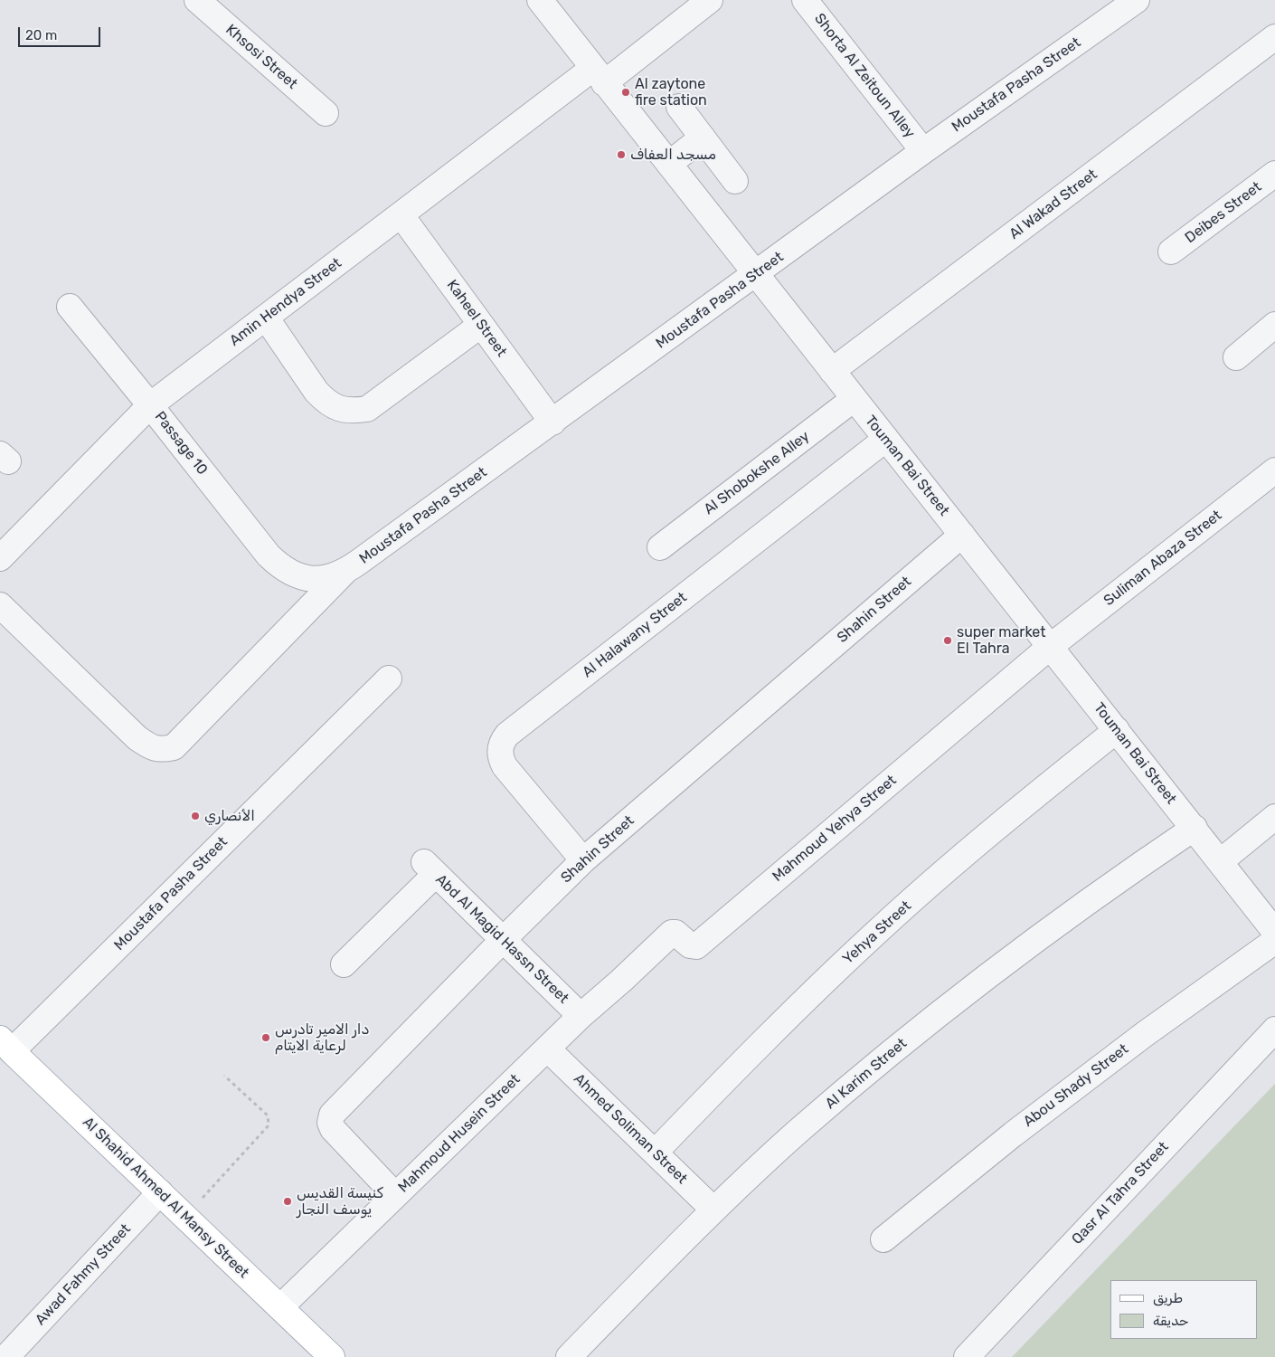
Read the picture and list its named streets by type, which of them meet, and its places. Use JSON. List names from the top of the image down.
{
  "streets": {
    "main road": ["Al Shahid Ahmed Al Mansy Street"],
    "street": [
      "Khsosi Street",
      "Shorta Al Zeitoun Alley",
      "Moustafa Pasha Street",
      "Al Wakad Street",
      "Deibes Street",
      "Amin Hendya Street",
      "Kaheel Street",
      "Passage 10",
      "Touman Bai Street",
      "Al Shobokshe Alley",
      "Suliman Abaza Street",
      "Shahin Street",
      "Al Halawany Street",
      "Mahmoud Yehya Street",
      "Yehya Street",
      "Abd Al Magid Hassn Street",
      "Al Karim Street",
      "Abou Shady Street",
      "Ahmed Soliman Street",
      "Mahmoud Husein Street",
      "Qasr Al Tahra Street",
      "Awad Fahmy Street"
    ]
  },
  "crossings": [
    ["Shorta Al Zeitoun Alley", "Moustafa Pasha Street"],
    ["Moustafa Pasha Street", "Kaheel Street"],
    ["Moustafa Pasha Street", "Passage 10"],
    ["Moustafa Pasha Street", "Touman Bai Street"],
    ["Moustafa Pasha Street", "Al Shahid Ahmed Al Mansy Street"],
    ["Al Wakad Street", "Touman Bai Street"],
    ["Amin Hendya Street", "Kaheel Street"],
    ["Amin Hendya Street", "Passage 10"],
    ["Amin Hendya Street", "Touman Bai Street"],
    ["Touman Bai Street", "Al Shobokshe Alley"],
    ["Touman Bai Street", "Suliman Abaza Street"],
    ["Touman Bai Street", "Shahin Street"],
    ["Touman Bai Street", "Al Halawany Street"],
    ["Touman Bai Street", "Mahmoud Yehya Street"],
    ["Touman Bai Street", "Yehya Street"],
    ["Touman Bai Street", "Al Karim Street"],
    ["Suliman Abaza Street", "Mahmoud Yehya Street"],
    ["Shahin Street", "Al Halawany Street"],
    ["Shahin Street", "Abd Al Magid Hassn Street"],
    ["Shahin Street", "Mahmoud Husein Street"],
    ["Mahmoud Yehya Street", "Mahmoud Husein Street"],
    ["Yehya Street", "Ahmed Soliman Street"],
    ["Abd Al Magid Hassn Street", "Mahmoud Husein Street"],
    ["Al Karim Street", "Ahmed Soliman Street"],
    ["Ahmed Soliman Street", "Mahmoud Husein Street"],
    ["Mahmoud Husein Street", "Al Shahid Ahmed Al Mansy Street"],
    ["Al Shahid Ahmed Al Mansy Street", "Awad Fahmy Street"]
  ],
  "places": [
    "Al zaytone fire station",
    "مسجد العفاف",
    "super market El Tahra",
    "الأنصاري",
    "دار الامير تادرس لرعاية الايتام",
    "كنيسة القديس يوسف النجار"
  ],
  "legend": ["طريق", "حديقة"],
  "scale_bar": "20 m"
}
